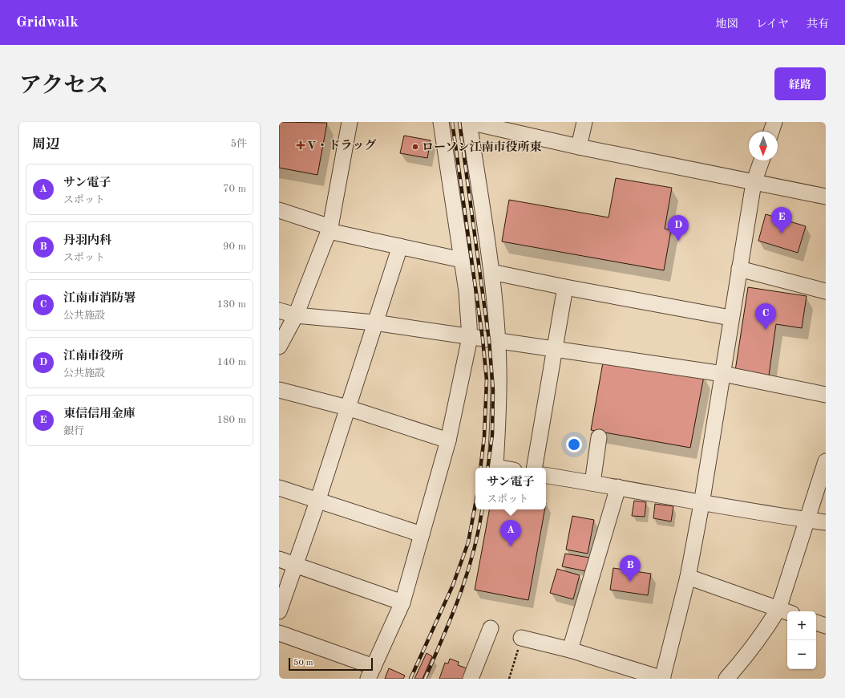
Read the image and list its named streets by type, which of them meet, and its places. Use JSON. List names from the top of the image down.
{
  "places": {
    "health": ["V・ドラッグ"],
    "other": ["ローソン江南市役所東"]
  },
  "scale_bar": "50 m",
  "north": "bottom",
  "page": {
    "header": "Gridwalk",
    "nav": ["地図", "レイヤ", "共有"],
    "title": "アクセス",
    "buttons": "経路",
    "heading": ["周辺", "5件"],
    "list": [
      {
        "mark": "A",
        "name": "サン電子",
        "note": "スポット",
        "value": "70 m"
      },
      {
        "mark": "B",
        "name": "丹羽内科",
        "note": "スポット",
        "value": "90 m"
      },
      {
        "mark": "C",
        "name": "江南市消防署",
        "note": "公共施設",
        "value": "130 m"
      },
      {
        "mark": "D",
        "name": "江南市役所",
        "note": "公共施設",
        "value": "140 m"
      },
      {
        "mark": "E",
        "name": "東信信用金庫",
        "note": "銀行",
        "value": "180 m"
      }
    ],
    "pins": [
      "E",
      "D",
      "C",
      "A",
      "B"
    ],
    "popup": ["サン電子", "スポット"],
    "map_buttons": ["+", "−"],
    "scale": "50 m"
  }
}
